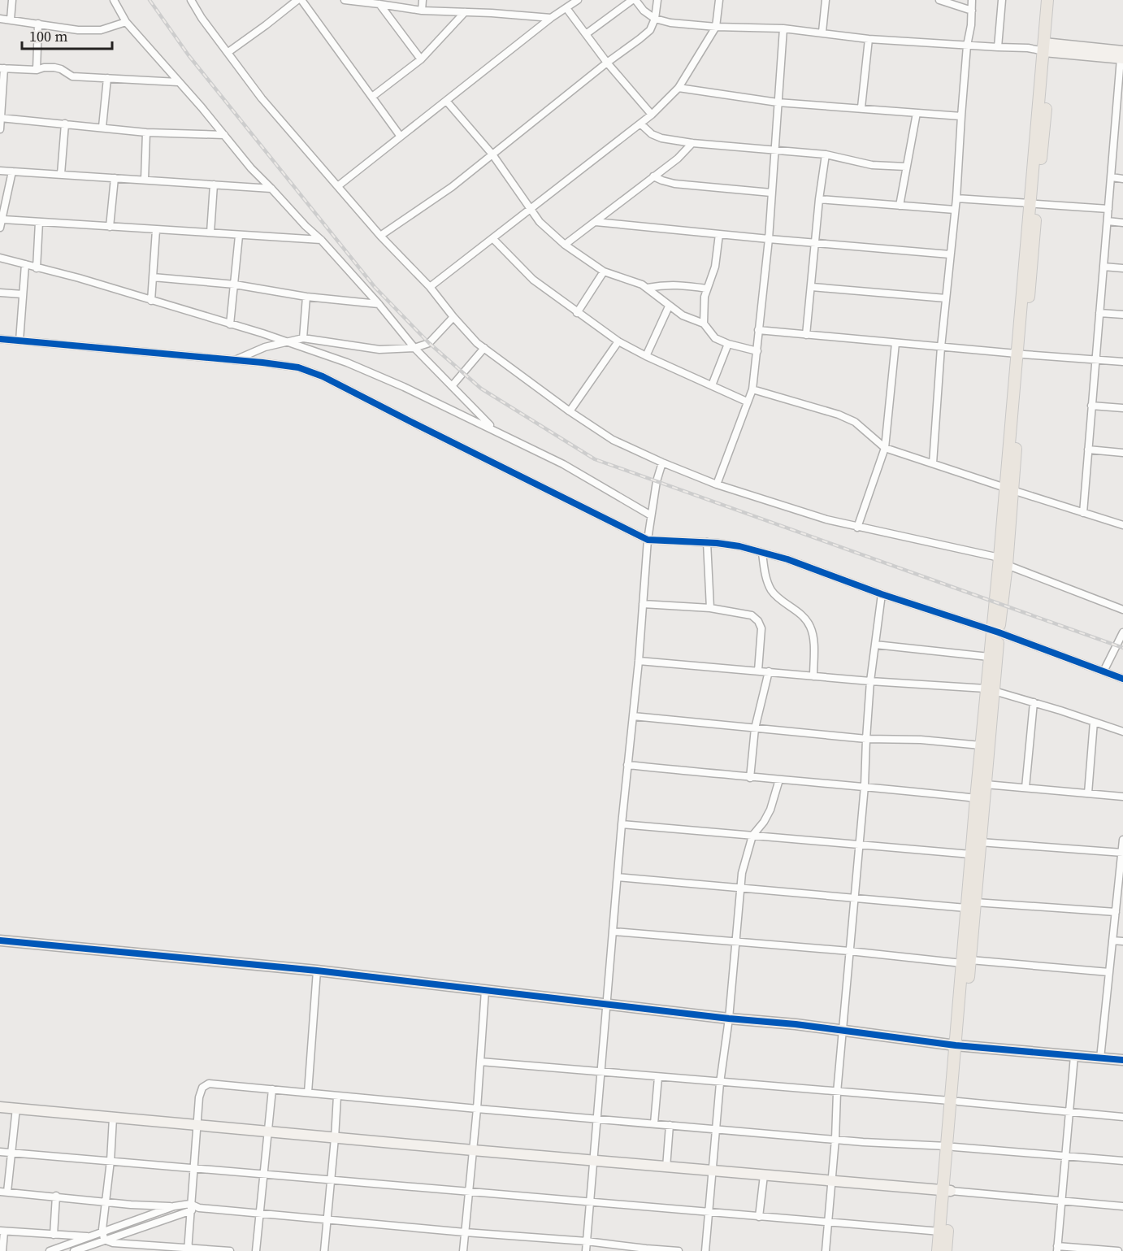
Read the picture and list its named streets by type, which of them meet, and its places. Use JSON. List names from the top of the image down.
{
  "scale_bar": "100 m"
}
